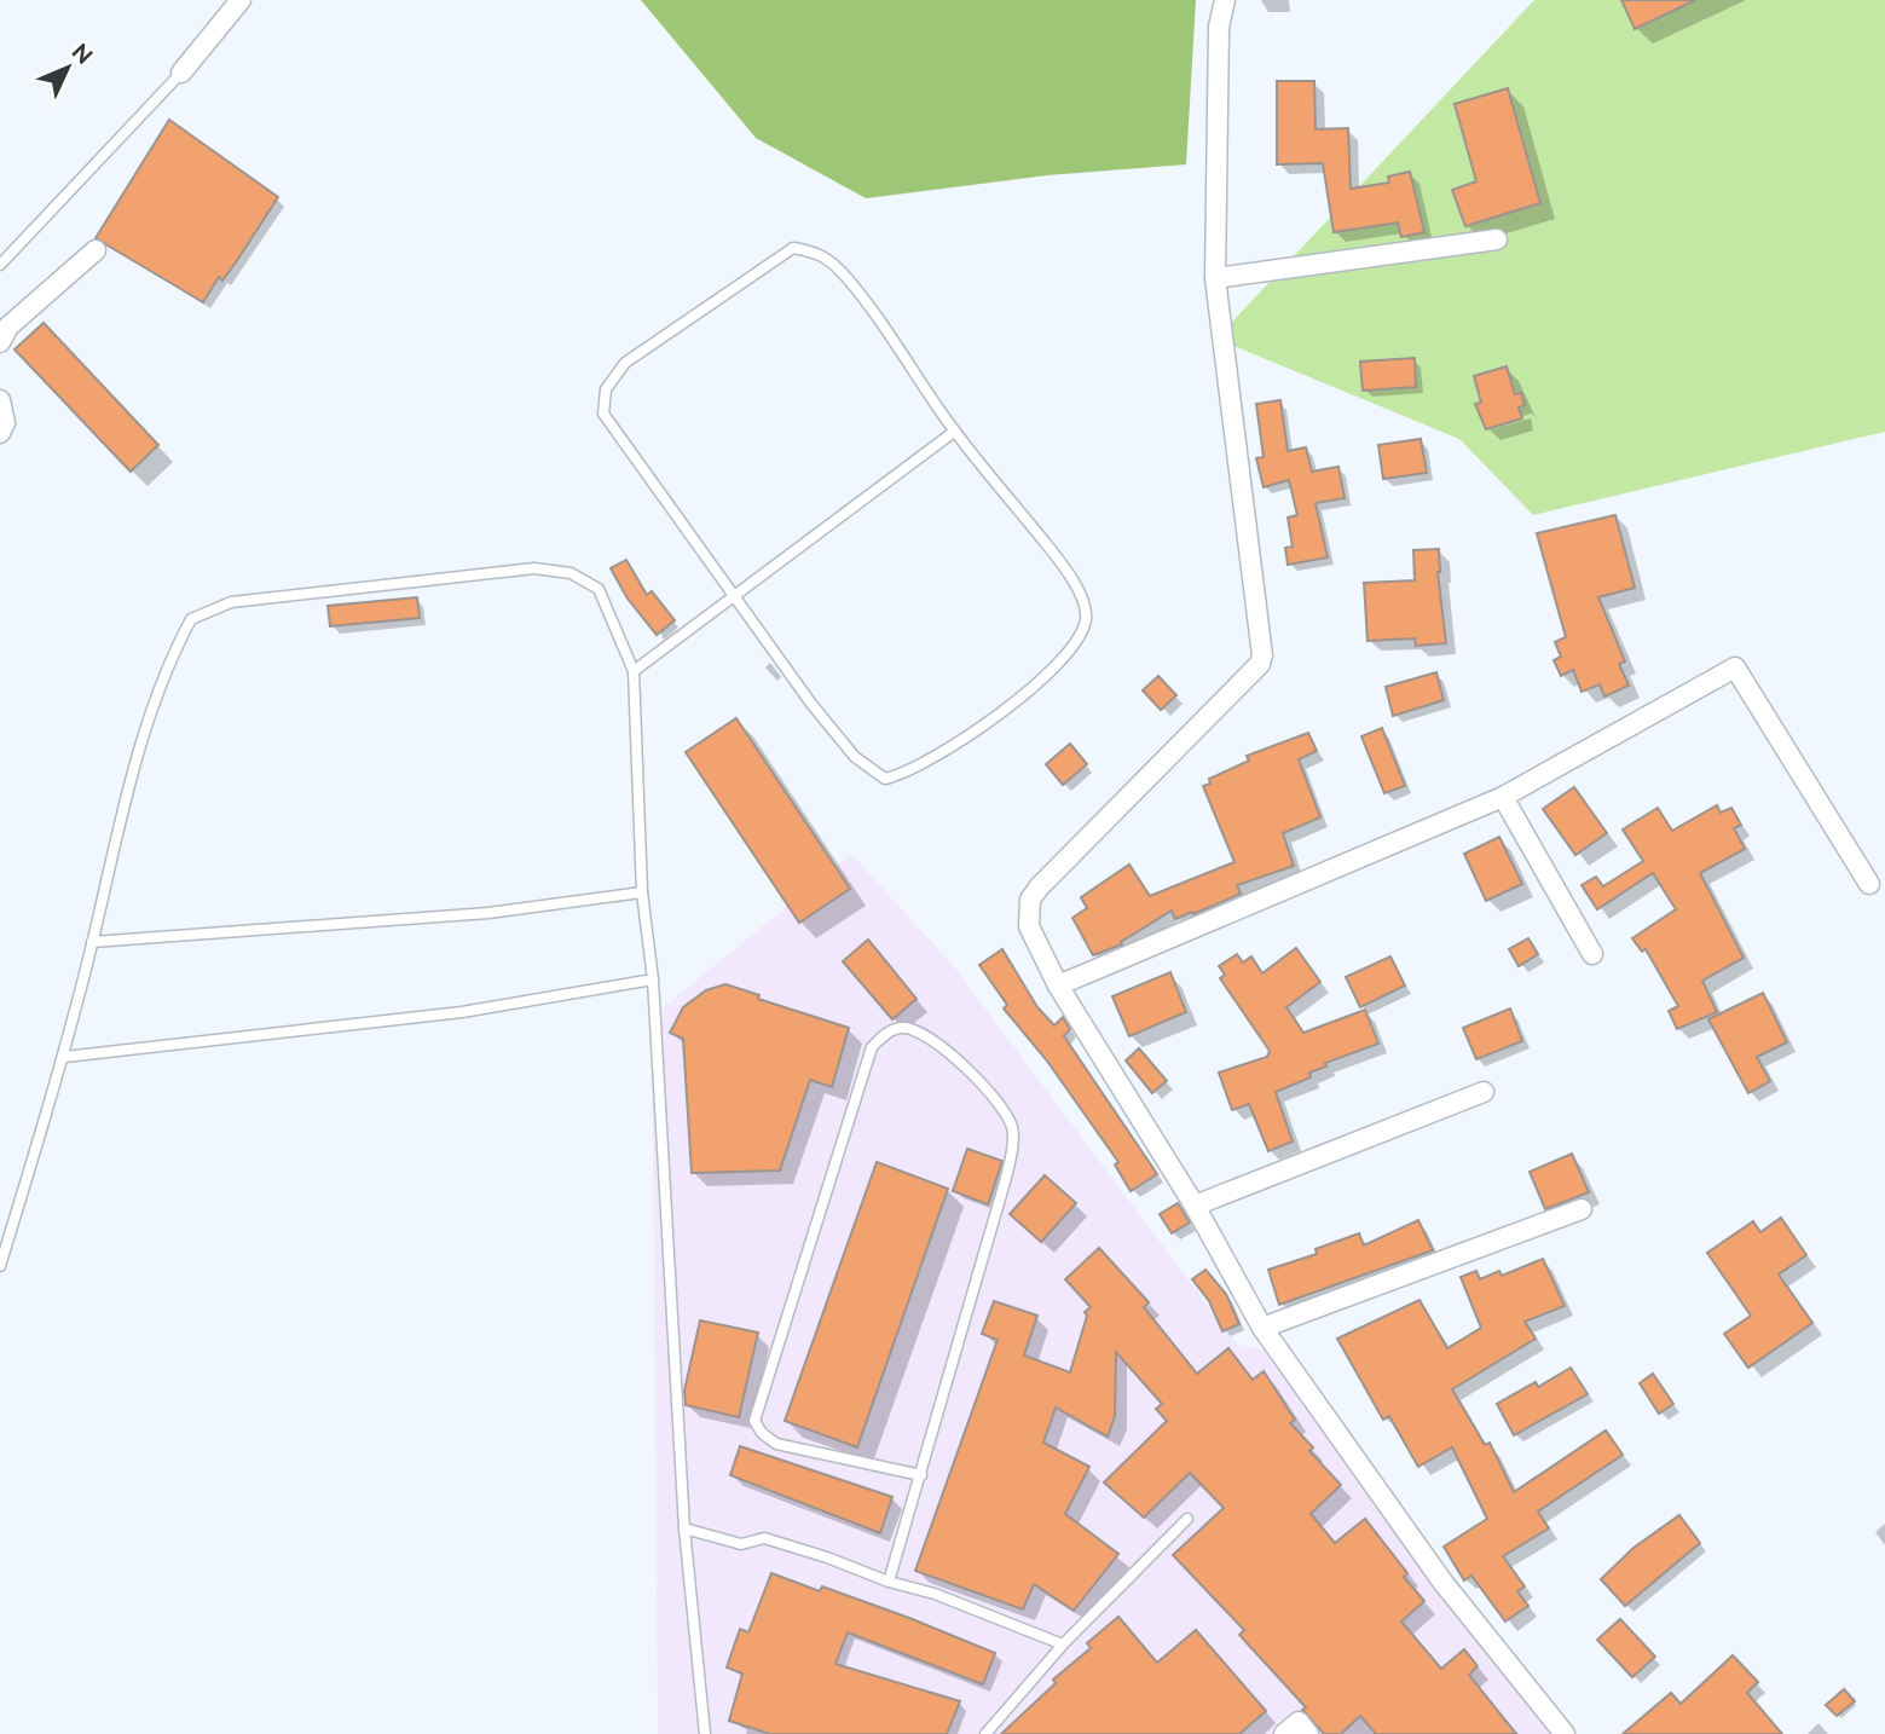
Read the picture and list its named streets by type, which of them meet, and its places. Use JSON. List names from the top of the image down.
{
  "north": "top right"
}
